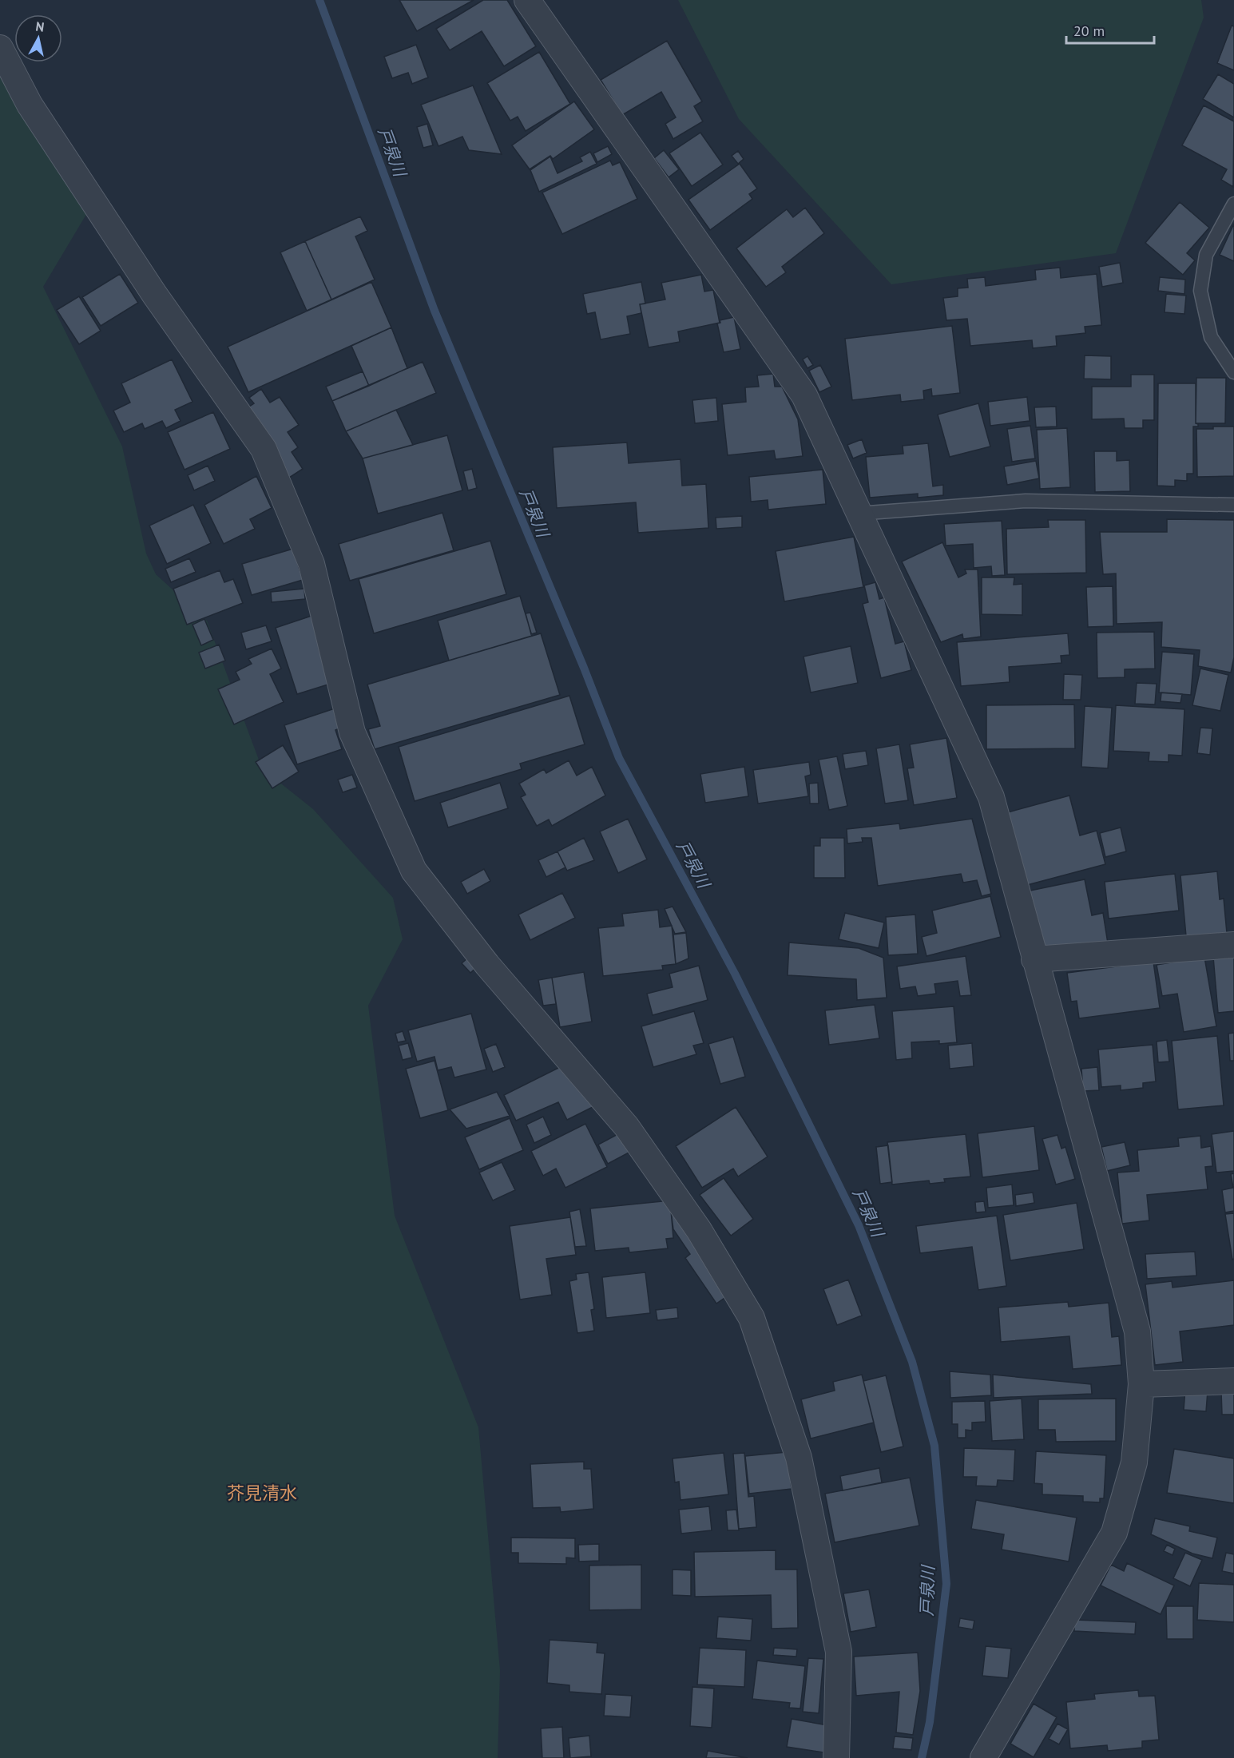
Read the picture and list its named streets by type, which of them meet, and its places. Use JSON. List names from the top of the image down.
{
  "districts": ["芥見清水"],
  "water": ["戸泉川"],
  "scale_bar": "20 m",
  "north": "top"
}
